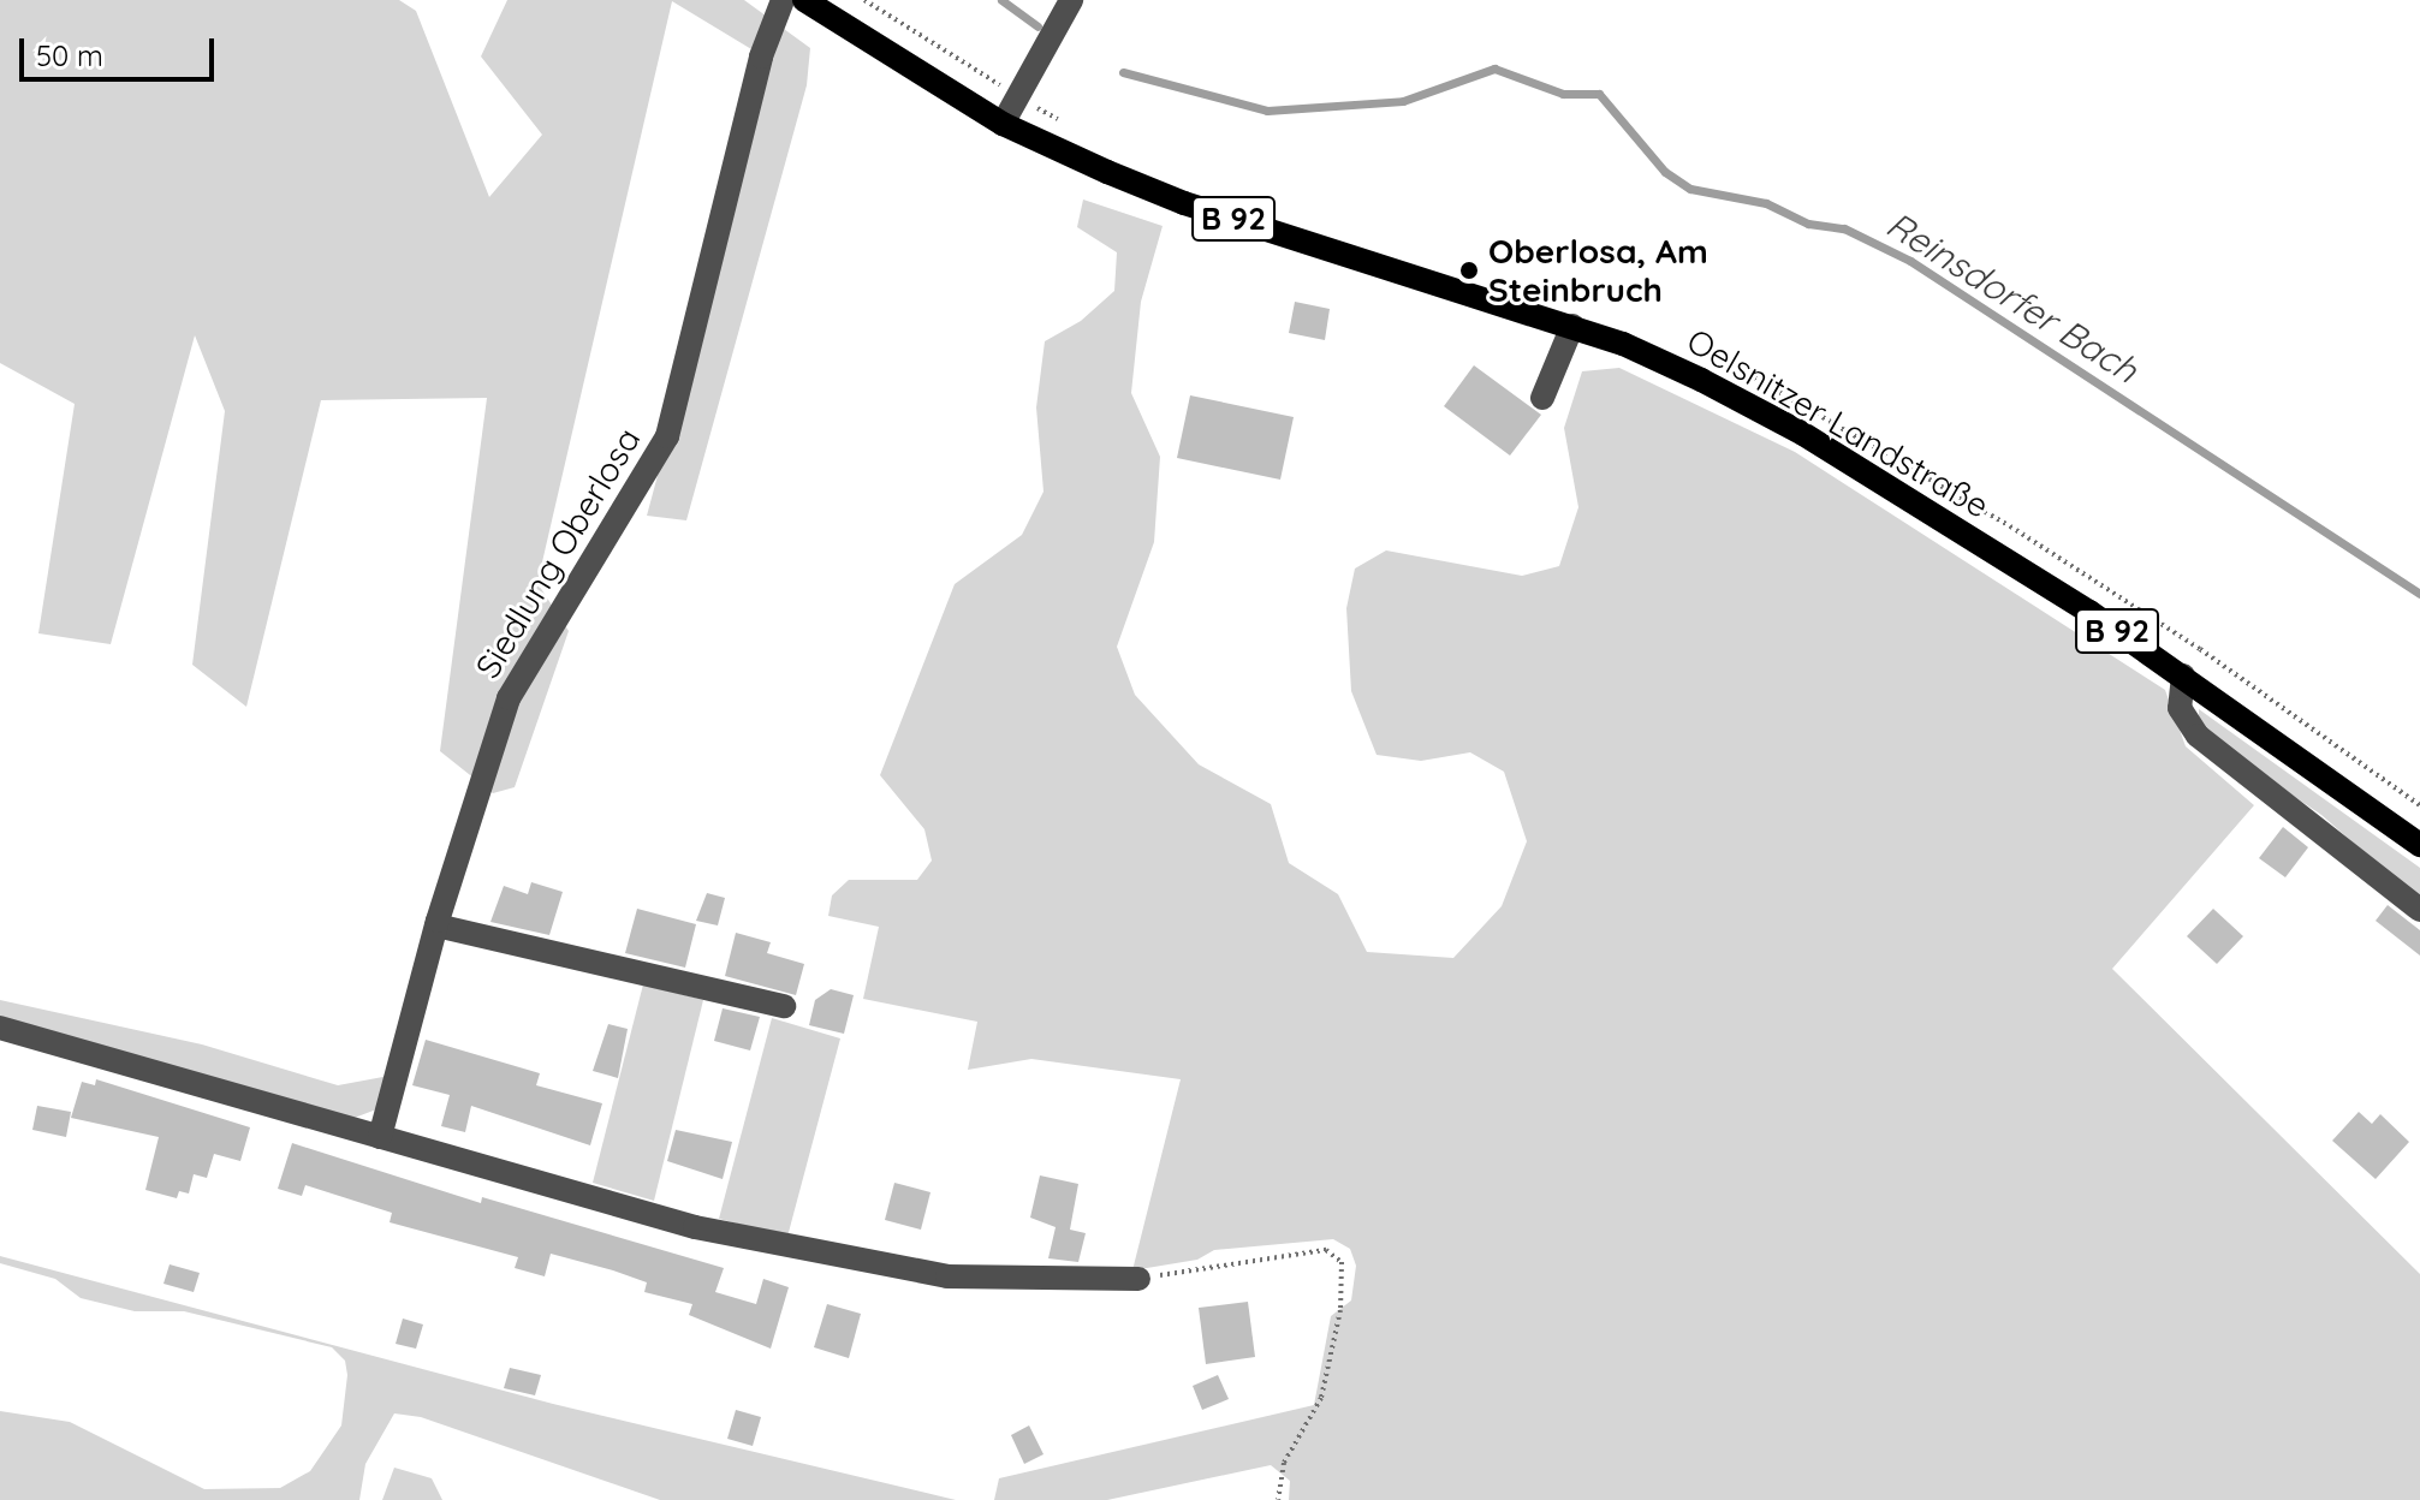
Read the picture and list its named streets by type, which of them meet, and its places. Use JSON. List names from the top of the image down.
{
  "streets": {
    "main road": ["B 92", "Oelsnitzer Landstraße"],
    "street": ["Siedlung Oberlosa"]
  },
  "crossings": [
    ["B 92", "Oelsnitzer Landstraße"]
  ],
  "water": ["Reinsdorfer Bach"],
  "places": ["Oberlosa, Am Steinbruch"],
  "scale_bar": "50 m"
}
